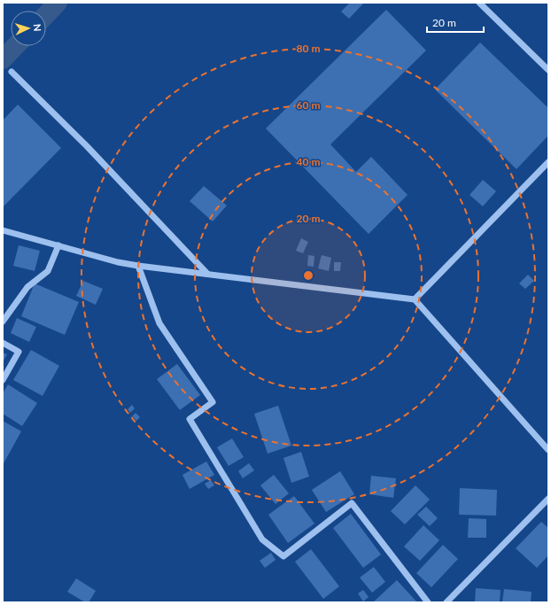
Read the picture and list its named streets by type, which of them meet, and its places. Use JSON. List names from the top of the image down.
{
  "scale_bar": "20 m",
  "north": "right",
  "rings": [
    "80 m",
    "60 m",
    "40 m",
    "20 m"
  ]
}
